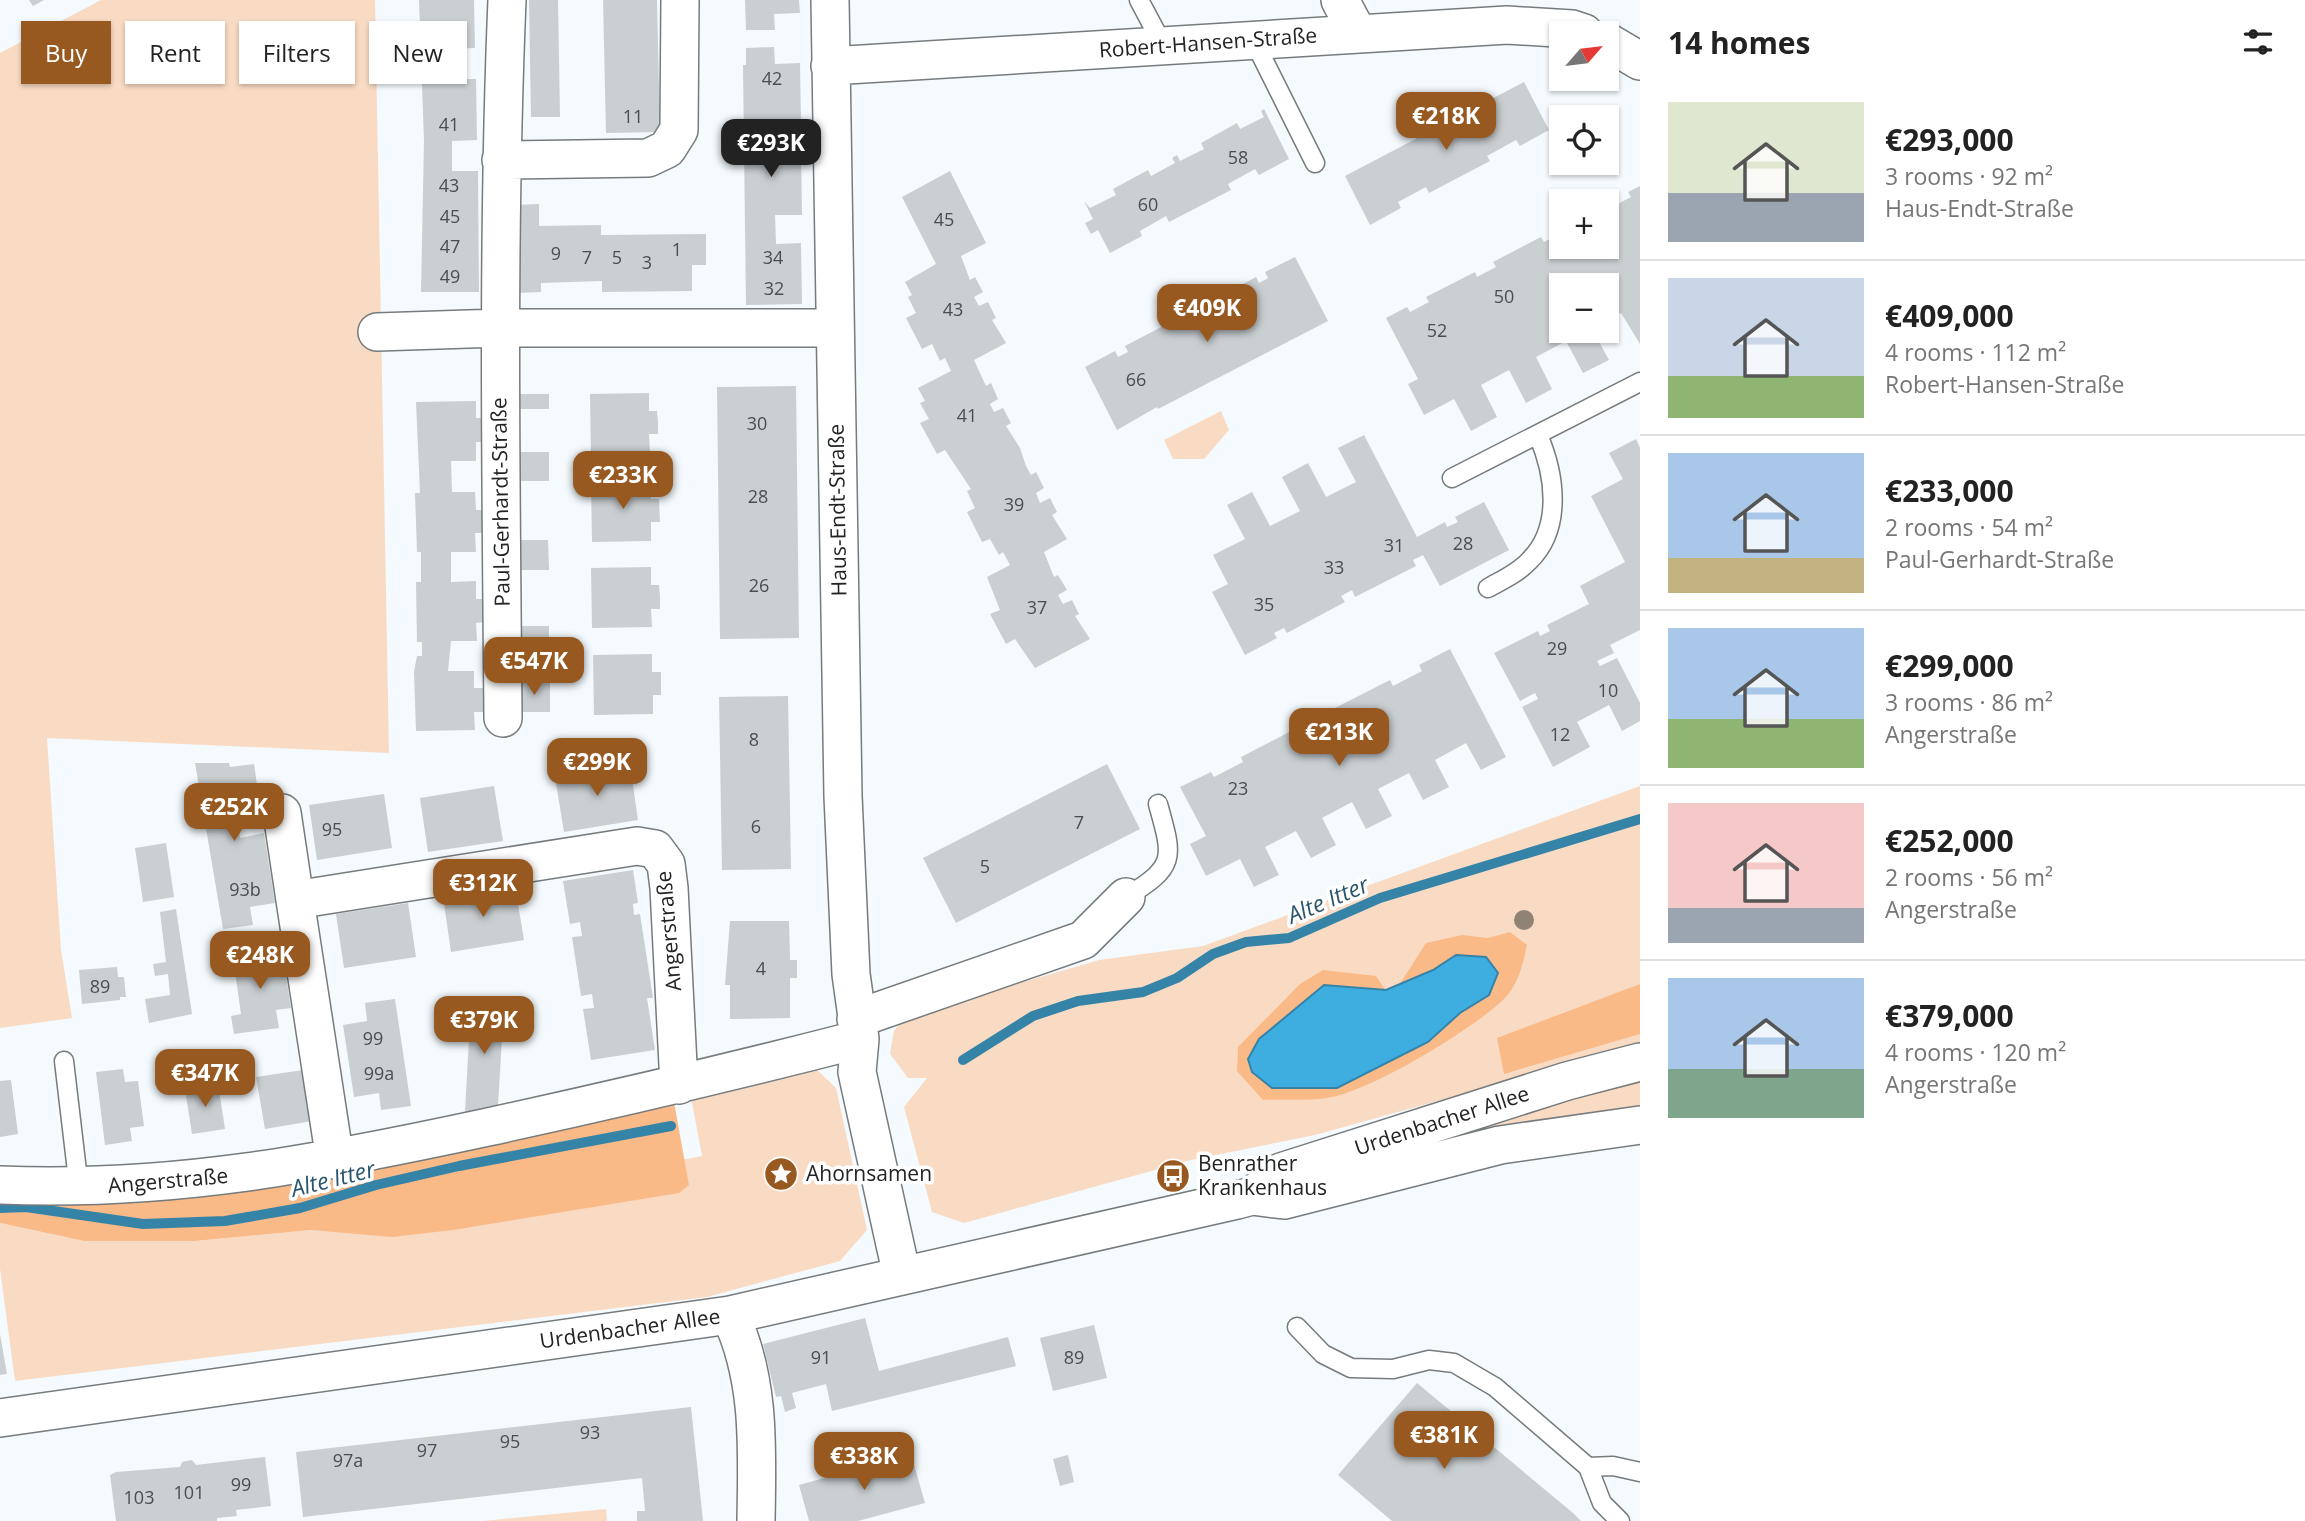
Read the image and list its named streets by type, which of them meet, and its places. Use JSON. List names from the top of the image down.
{
  "streets": {
    "street": [
      "Robert-Hansen-Straße",
      "Paul-Gerhardt-Straße",
      "Haus-Endt-Straße",
      "Angerstraße",
      "Urdenbacher Allee"
    ]
  },
  "crossings": [
    ["Robert-Hansen-Straße", "Haus-Endt-Straße"],
    ["Haus-Endt-Straße", "Angerstraße"],
    ["Haus-Endt-Straße", "Urdenbacher Allee"]
  ],
  "water": ["Alte Itter"],
  "places": {
    "place": ["Ahornsamen"],
    "bus stop": ["Benrather Krankenhaus"]
  },
  "house_numbers": [
    "42",
    "11",
    "41",
    "58",
    "43",
    "60",
    "45",
    "45",
    "47",
    "1",
    "9",
    "7",
    "5",
    "34",
    "3",
    "49",
    "32",
    "50",
    "43",
    "52",
    "66",
    "41",
    "30",
    "28",
    "39",
    "28",
    "31",
    "33",
    "26",
    "35",
    "37",
    "29",
    "10",
    "12",
    "8",
    "23",
    "7",
    "6",
    "95",
    "5",
    "93b",
    "4",
    "89",
    "99",
    "99a",
    "91",
    "89",
    "93",
    "95",
    "97",
    "97a",
    "99",
    "101",
    "103"
  ],
  "north": "top right",
  "page": {
    "heading": "14 homes",
    "map_buttons": ["+", "−"],
    "chip": [
      "Buy",
      "Rent",
      "Filters",
      "New"
    ],
    "list": [
      {
        "name": "€293,000",
        "note": "3 rooms · 92 m² · Haus-Endt-Straße"
      },
      {
        "name": "€409,000",
        "note": "4 rooms · 112 m² · Robert-Hansen-Straße"
      },
      {
        "name": "€233,000",
        "note": "2 rooms · 54 m² · Paul-Gerhardt-Straße"
      },
      {
        "name": "€299,000",
        "note": "3 rooms · 86 m² · Angerstraße"
      },
      {
        "name": "€252,000",
        "note": "2 rooms · 56 m² · Angerstraße"
      },
      {
        "name": "€379,000",
        "note": "4 rooms · 120 m² · Angerstraße"
      }
    ],
    "price": [
      "€218K",
      "€293K",
      "€409K",
      "€233K",
      "€547K",
      "€213K",
      "€299K",
      "€252K",
      "€312K",
      "€248K",
      "€379K",
      "€347K",
      "€381K",
      "€338K"
    ]
  }
}
